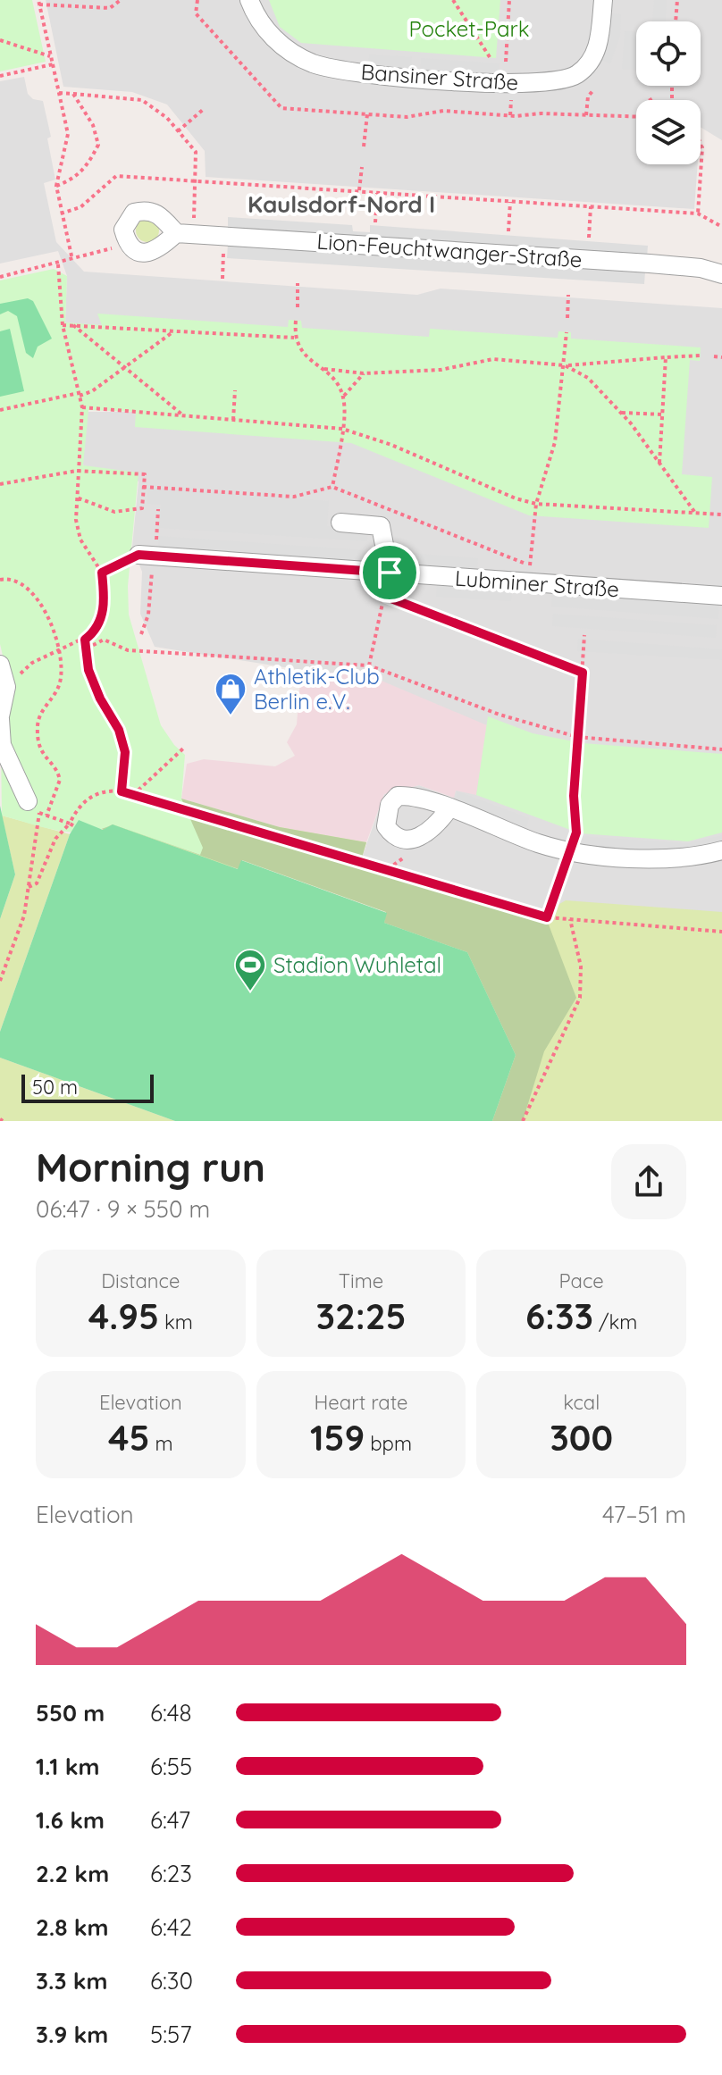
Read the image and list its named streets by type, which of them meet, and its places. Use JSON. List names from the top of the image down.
{
  "streets": {
    "street": ["Bansiner Straße", "Lion-Feuchtwanger-Straße", "Lubminer Straße"]
  },
  "districts": ["Kaulsdorf-Nord I"],
  "parks": ["Pocket-Park"],
  "places": {
    "shop": ["Athletik-Club Berlin e.V."],
    "sports": ["Stadion Wuhletal"]
  },
  "scale_bar": "50 m",
  "page": {
    "scale": "50 m",
    "heading": ["Morning run", "06:47 · 9 × 550 m"],
    "stats": [
      ["Distance", "4.95 km"],
      ["Time", "32:25"],
      ["Pace", "6:33 /km"],
      ["Elevation", "45 m"],
      ["Heart rate", "159 bpm"],
      ["kcal", "300"]
    ],
    "chart": ["Elevation", "47–51 m"],
    "list": [
      {
        "name": "550 m",
        "note": "6:48"
      },
      {
        "name": "1.1 km",
        "note": "6:55"
      },
      {
        "name": "1.6 km",
        "note": "6:47"
      },
      {
        "name": "2.2 km",
        "note": "6:23"
      },
      {
        "name": "2.8 km",
        "note": "6:42"
      },
      {
        "name": "3.3 km",
        "note": "6:30"
      },
      {
        "name": "3.9 km",
        "note": "5:57"
      }
    ]
  }
}
